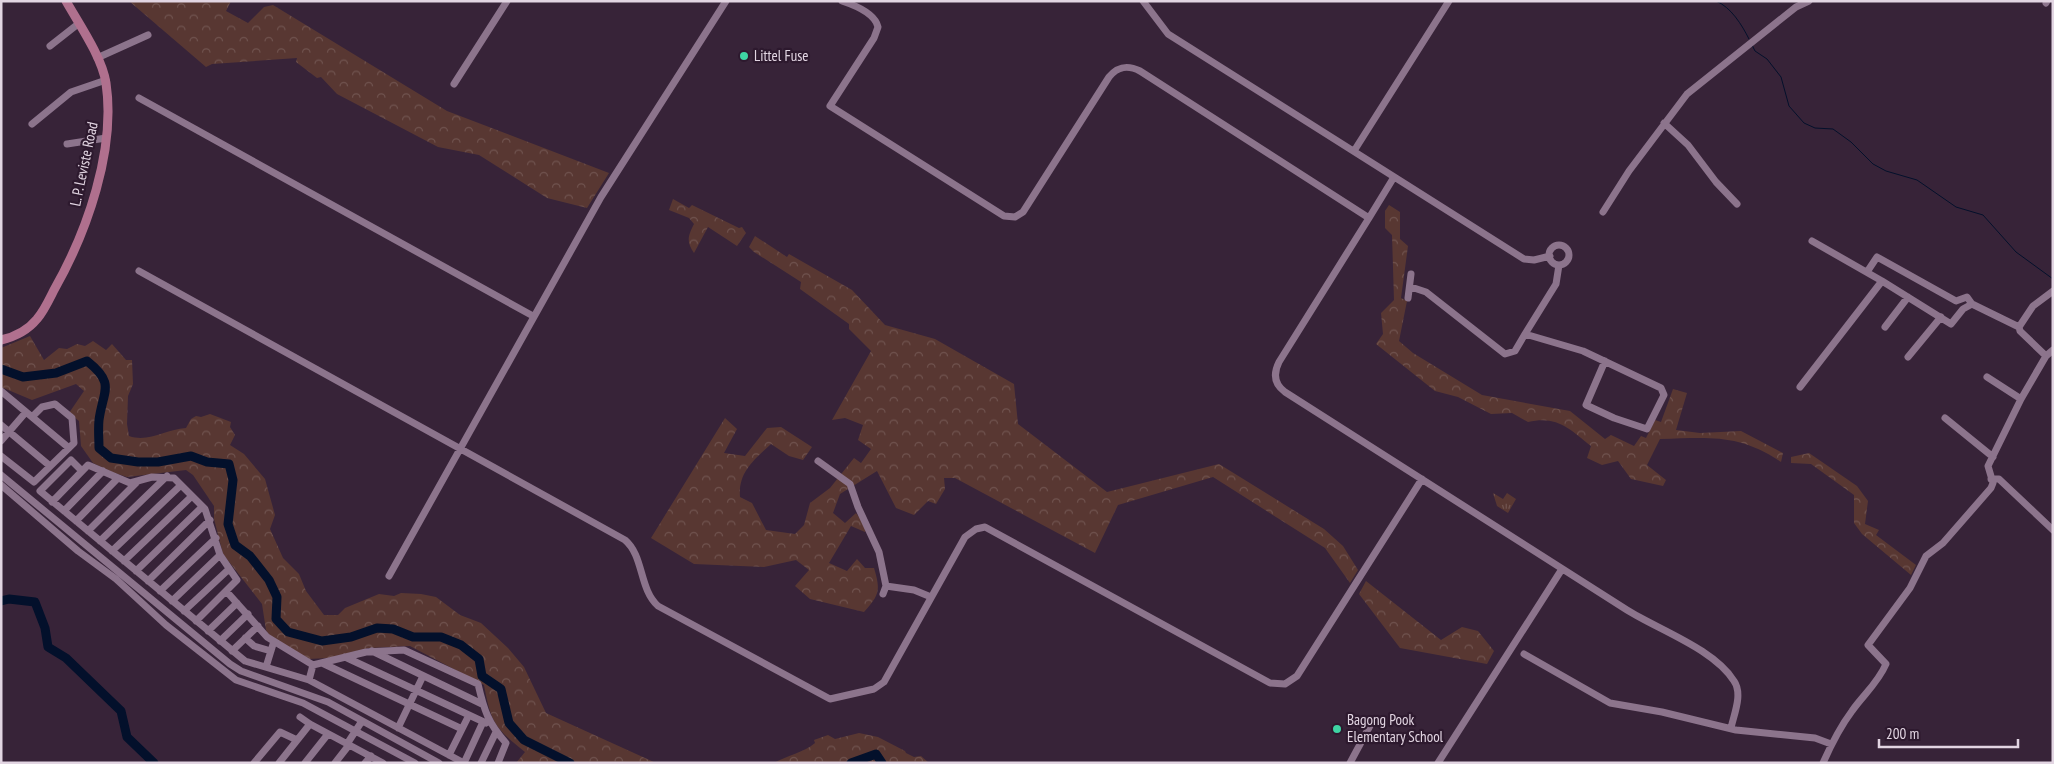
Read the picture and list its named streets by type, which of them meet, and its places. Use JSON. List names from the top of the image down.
{
  "streets": {
    "main road": ["L. P. Leviste Road"]
  },
  "places": ["Littel Fuse", "Bagong Pook Elementary School"],
  "scale_bar": "200 m"
}
